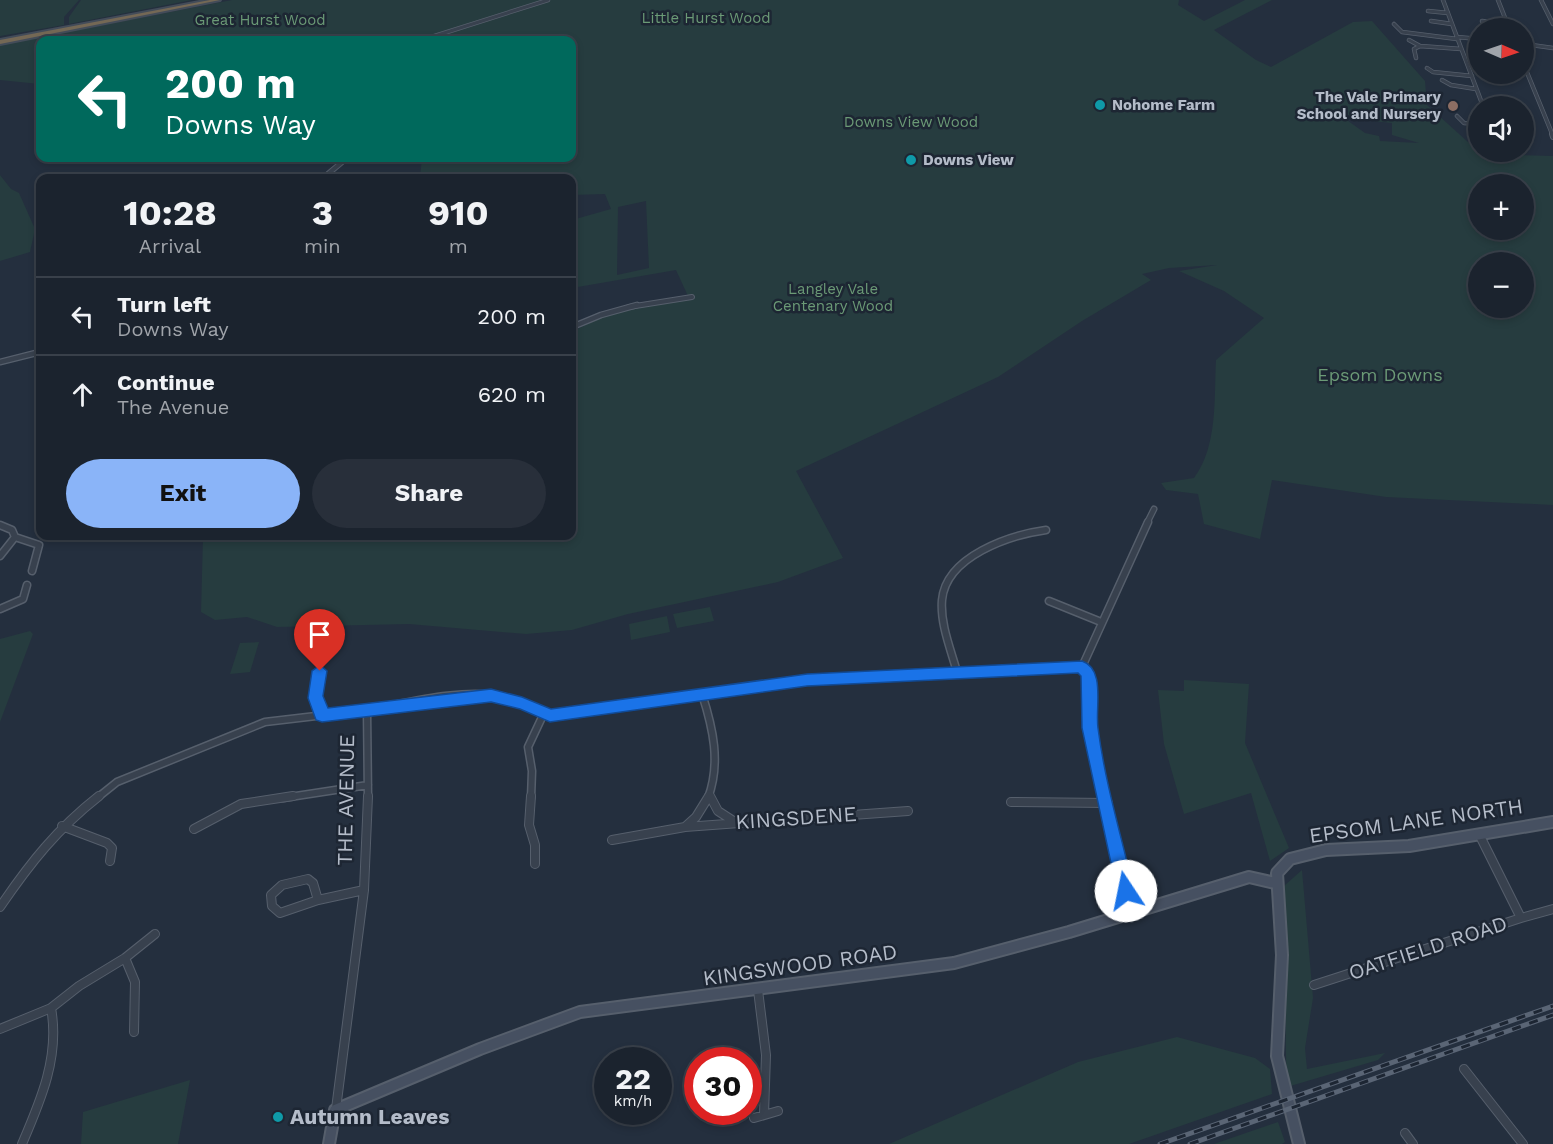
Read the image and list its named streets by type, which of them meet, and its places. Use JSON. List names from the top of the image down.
{
  "streets": {
    "street": [
      "THE AVENUE",
      "KINGSDENE",
      "EPSOM LANE NORTH",
      "OATFIELD ROAD",
      "KINGSWOOD ROAD"
    ]
  },
  "crossings": [
    ["THE AVENUE", "KINGSWOOD ROAD"],
    ["EPSOM LANE NORTH", "OATFIELD ROAD"],
    ["EPSOM LANE NORTH", "KINGSWOOD ROAD"]
  ],
  "parks": [
    "Little Hurst Wood",
    "Great Hurst Wood",
    "Downs View Wood",
    "Langley Vale Centenary Wood",
    "Epsom Downs"
  ],
  "places": [
    "Nohome Farm",
    "The Vale Primary School and Nursery",
    "Downs View",
    "Autumn Leaves"
  ],
  "north": "right",
  "page": {
    "map_buttons": ["+", "−"],
    "turn": ["200 m", "Downs Way"],
    "eta": [
      "10:28",
      "Arrival",
      "3",
      "min",
      "910",
      "m"
    ],
    "list": [
      {
        "name": "Turn left",
        "note": "Downs Way",
        "value": "200 m"
      },
      {
        "name": "Continue",
        "note": "The Avenue",
        "value": "620 m"
      }
    ],
    "buttons": ["Exit", "Share"],
    "speed": "22 km/h",
    "limit": "30"
  }
}
